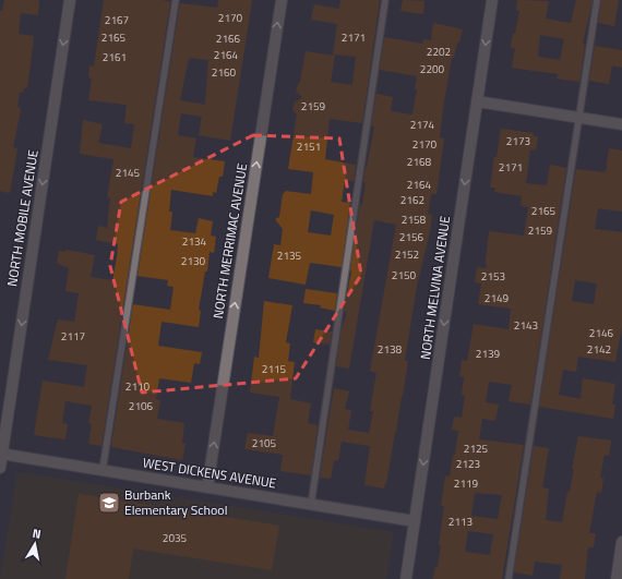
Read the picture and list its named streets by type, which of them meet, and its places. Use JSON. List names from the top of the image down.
{
  "streets": {
    "street": [
      "NORTH MOBILE AVENUE",
      "NORTH MERRIMAC AVENUE",
      "NORTH MELVINA AVENUE",
      "WEST DICKENS AVENUE"
    ]
  },
  "crossings": [
    ["NORTH MOBILE AVENUE", "WEST DICKENS AVENUE"],
    ["NORTH MERRIMAC AVENUE", "WEST DICKENS AVENUE"],
    ["NORTH MELVINA AVENUE", "WEST DICKENS AVENUE"]
  ],
  "one_way": ["NORTH MOBILE AVENUE", "NORTH MERRIMAC AVENUE", "NORTH MELVINA AVENUE"],
  "places": {
    "school or university": ["Burbank Elementary School"]
  },
  "house_numbers": [
    "2170",
    "2167",
    "2165",
    "2171",
    "2166",
    "2202",
    "2164",
    "2161",
    "2200",
    "2160",
    "2159",
    "2174",
    "2173",
    "2170",
    "2151",
    "2168",
    "2171",
    "2145",
    "2164",
    "2162",
    "2165",
    "2158",
    "2159",
    "2156",
    "2134",
    "2152",
    "2135",
    "2130",
    "2150",
    "2153",
    "2149",
    "2143",
    "2146",
    "2117",
    "2138",
    "2142",
    "2139",
    "2115",
    "2110",
    "2106",
    "2105",
    "2125",
    "2123",
    "2119",
    "2113",
    "2035"
  ],
  "north": "top"
}
